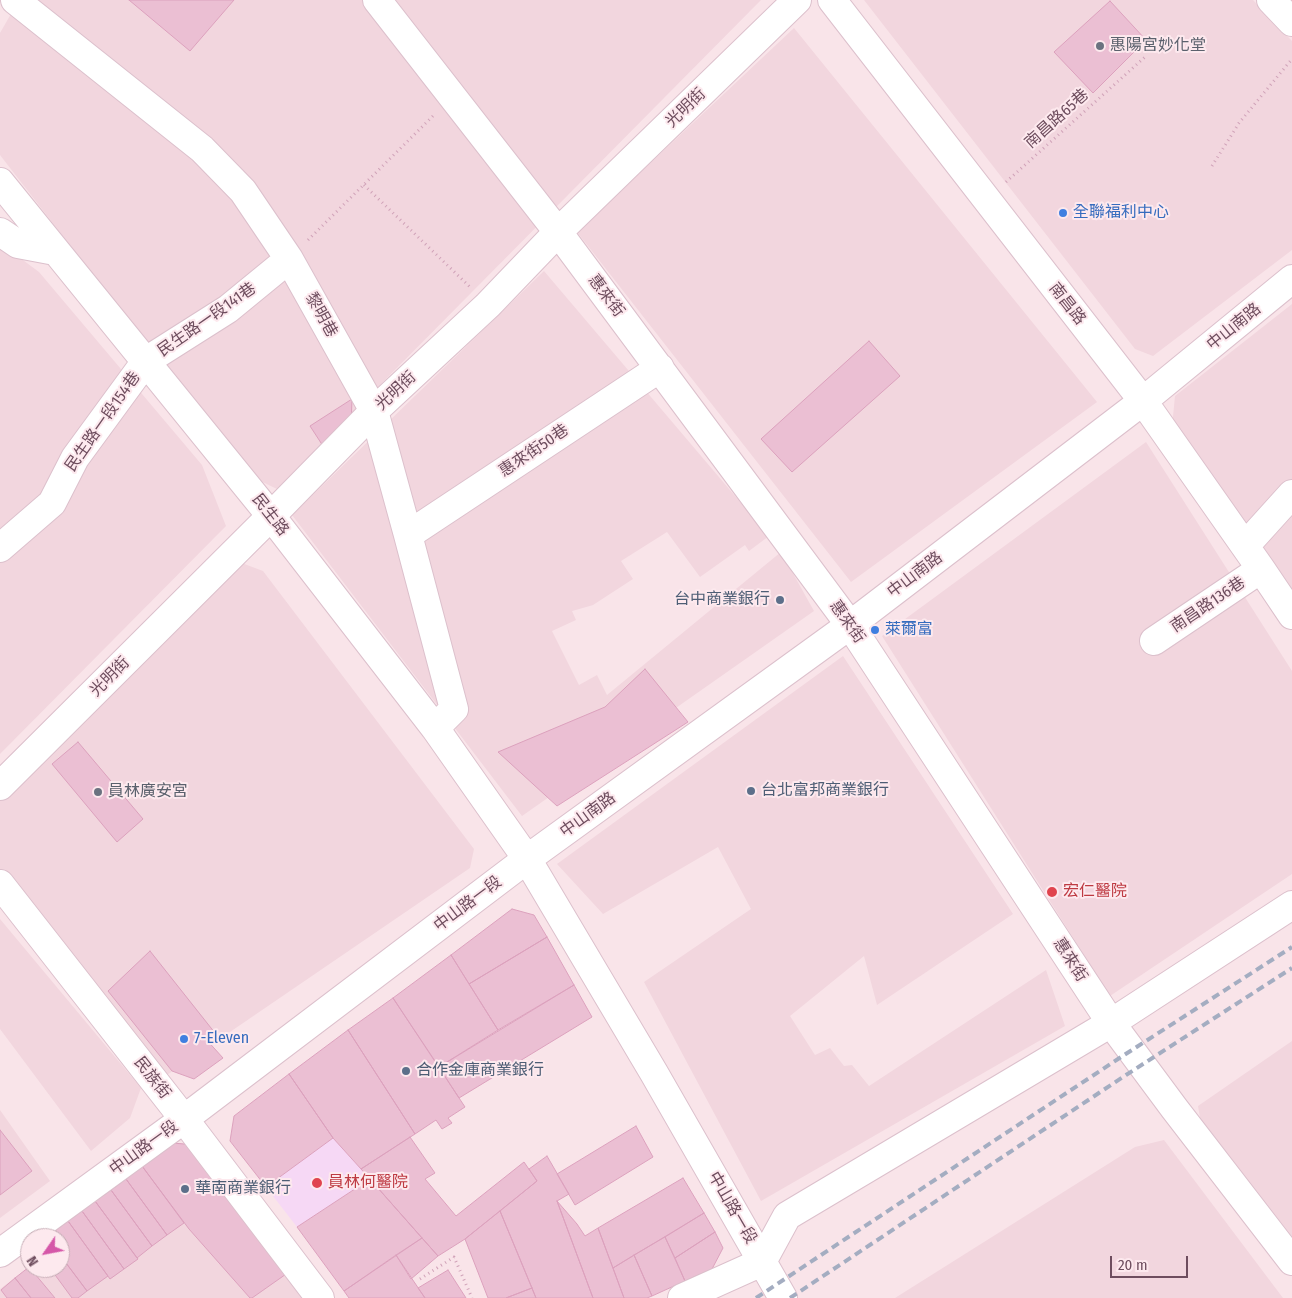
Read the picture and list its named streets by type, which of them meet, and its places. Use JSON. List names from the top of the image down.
{
  "streets": {
    "street": [
      "光明街",
      "惠來街",
      "南昌路",
      "黎明巷",
      "民生路一段141巷",
      "中山南路",
      "民生路一段154巷",
      "惠來街50巷",
      "民生路",
      "南昌路136巷",
      "中山路一段",
      "民族街"
    ],
    "path": ["南昌路65巷"]
  },
  "crossings": [
    ["光明街", "惠來街"],
    ["光明街", "黎明巷"],
    ["光明街", "民生路"],
    ["南昌路65巷", "南昌路"],
    ["惠來街", "中山南路"],
    ["惠來街", "惠來街50巷"],
    ["南昌路", "中山南路"],
    ["南昌路", "南昌路136巷"],
    ["黎明巷", "民生路一段141巷"],
    ["黎明巷", "惠來街50巷"],
    ["黎明巷", "民生路"],
    ["民生路一段141巷", "民生路一段154巷"],
    ["民生路一段141巷", "民生路"],
    ["中山南路", "民生路"],
    ["中山南路", "中山路一段"],
    ["民生路一段154巷", "民生路"],
    ["民生路", "中山路一段"],
    ["中山路一段", "民族街"]
  ],
  "places": [
    "惠陽宮妙化堂",
    "全聯福利中心",
    "台中商業銀行",
    "萊爾富",
    "台北富邦商業銀行",
    "員林廣安宮",
    "宏仁醫院",
    "7-Eleven",
    "合作金庫商業銀行",
    "員林何醫院",
    "華南商業銀行"
  ],
  "scale_bar": "20 m",
  "north": "bottom left"
}
